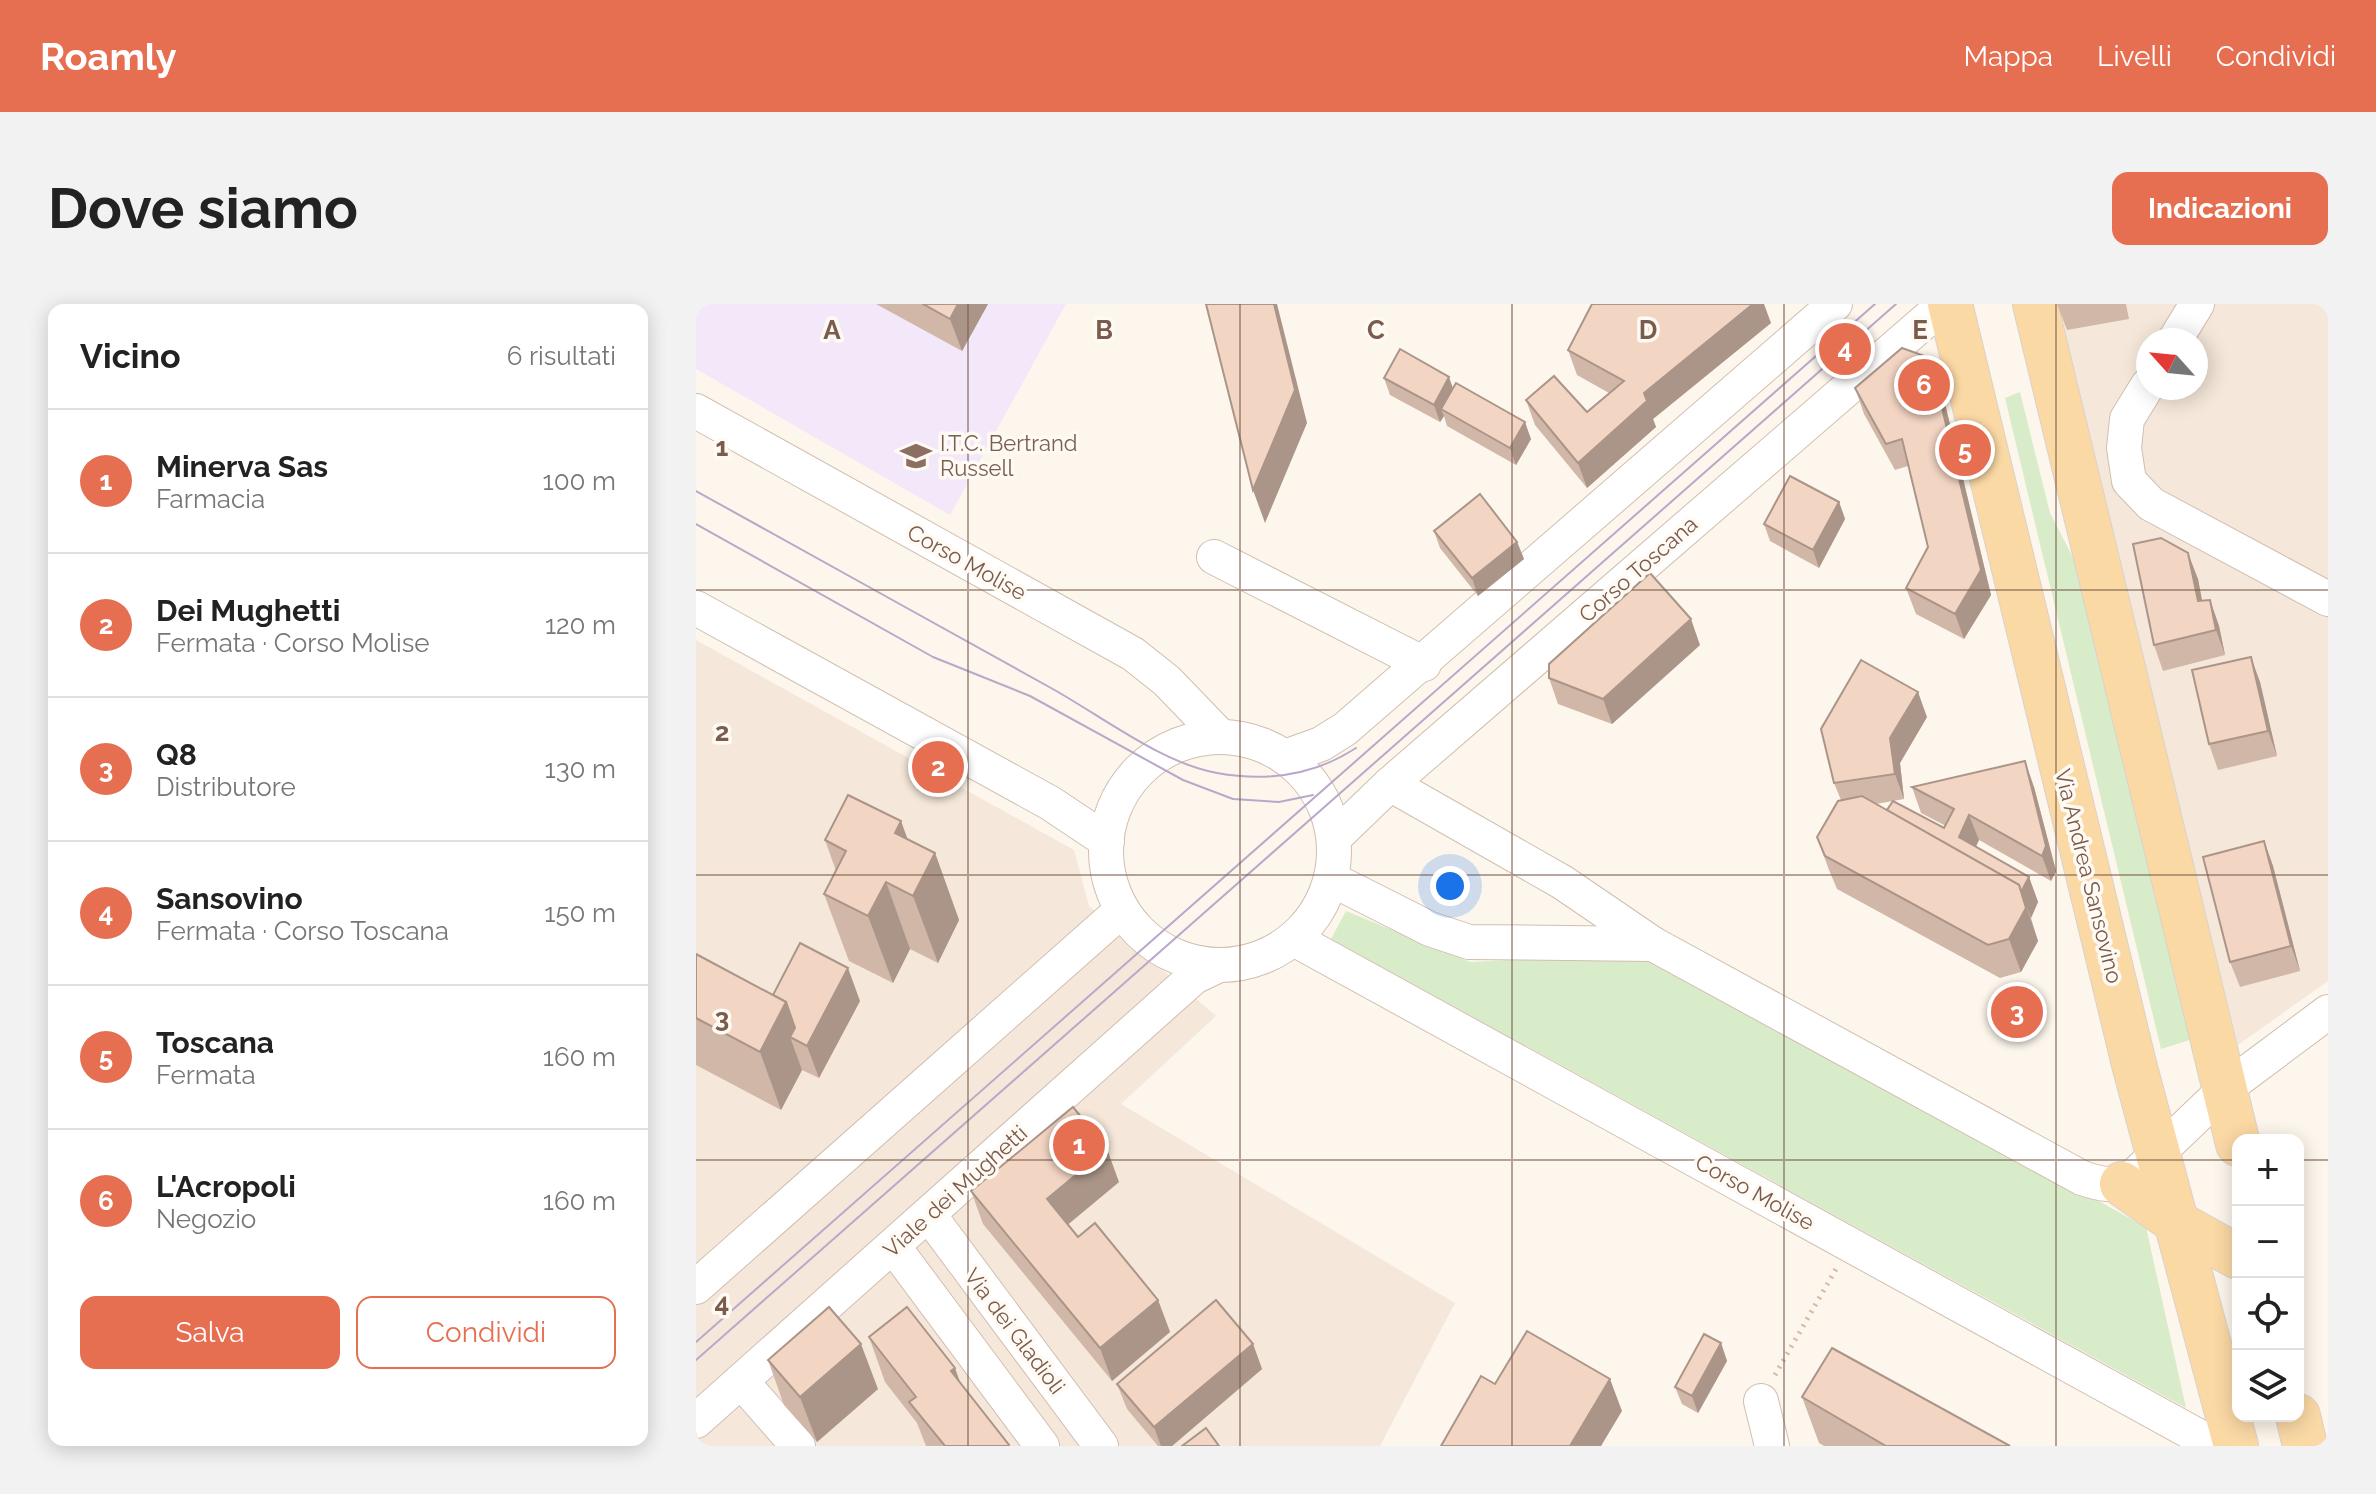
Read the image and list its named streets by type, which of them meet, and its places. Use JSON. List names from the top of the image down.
{
  "streets": {
    "main road": ["Via Andrea Sansovino"],
    "street": [
      "Corso Molise",
      "Corso Toscana",
      "Viale dei Mughetti",
      "Via dei Gladioli"
    ]
  },
  "crossings": [
    ["Corso Molise", "Corso Toscana"],
    ["Corso Molise", "Viale dei Mughetti"],
    ["Corso Toscana", "Via Andrea Sansovino"],
    ["Corso Toscana", "Viale dei Mughetti"],
    ["Viale dei Mughetti", "Via dei Gladioli"]
  ],
  "places": {
    "school or university": ["I.T.C. Bertrand Russell"]
  },
  "north": "top left",
  "page": {
    "header": "Roamly",
    "nav": ["Mappa", "Livelli", "Condividi"],
    "buttons": [
      "Indicazioni",
      ["Salva", "Condividi"]
    ],
    "title": "Dove siamo",
    "heading": ["Vicino", "6 risultati"],
    "pins": [
      "4",
      "6",
      "5",
      "2",
      "3",
      "1"
    ],
    "list": [
      {
        "mark": "1",
        "name": "Minerva Sas",
        "note": "Farmacia",
        "value": "100 m"
      },
      {
        "mark": "2",
        "name": "Dei Mughetti",
        "note": "Fermata · Corso Molise",
        "value": "120 m"
      },
      {
        "mark": "3",
        "name": "Q8",
        "note": "Distributore",
        "value": "130 m"
      },
      {
        "mark": "4",
        "name": "Sansovino",
        "note": "Fermata · Corso Toscana",
        "value": "150 m"
      },
      {
        "mark": "5",
        "name": "Toscana",
        "note": "Fermata",
        "value": "160 m"
      },
      {
        "mark": "6",
        "name": "L'Acropoli",
        "note": "Negozio",
        "value": "160 m"
      }
    ],
    "map_buttons": ["+", "−"]
  },
  "grid": {
    "columns": [
      "A",
      "B",
      "C",
      "D",
      "E"
    ],
    "rows": [
      "1",
      "2",
      "3",
      "4"
    ]
  }
}
